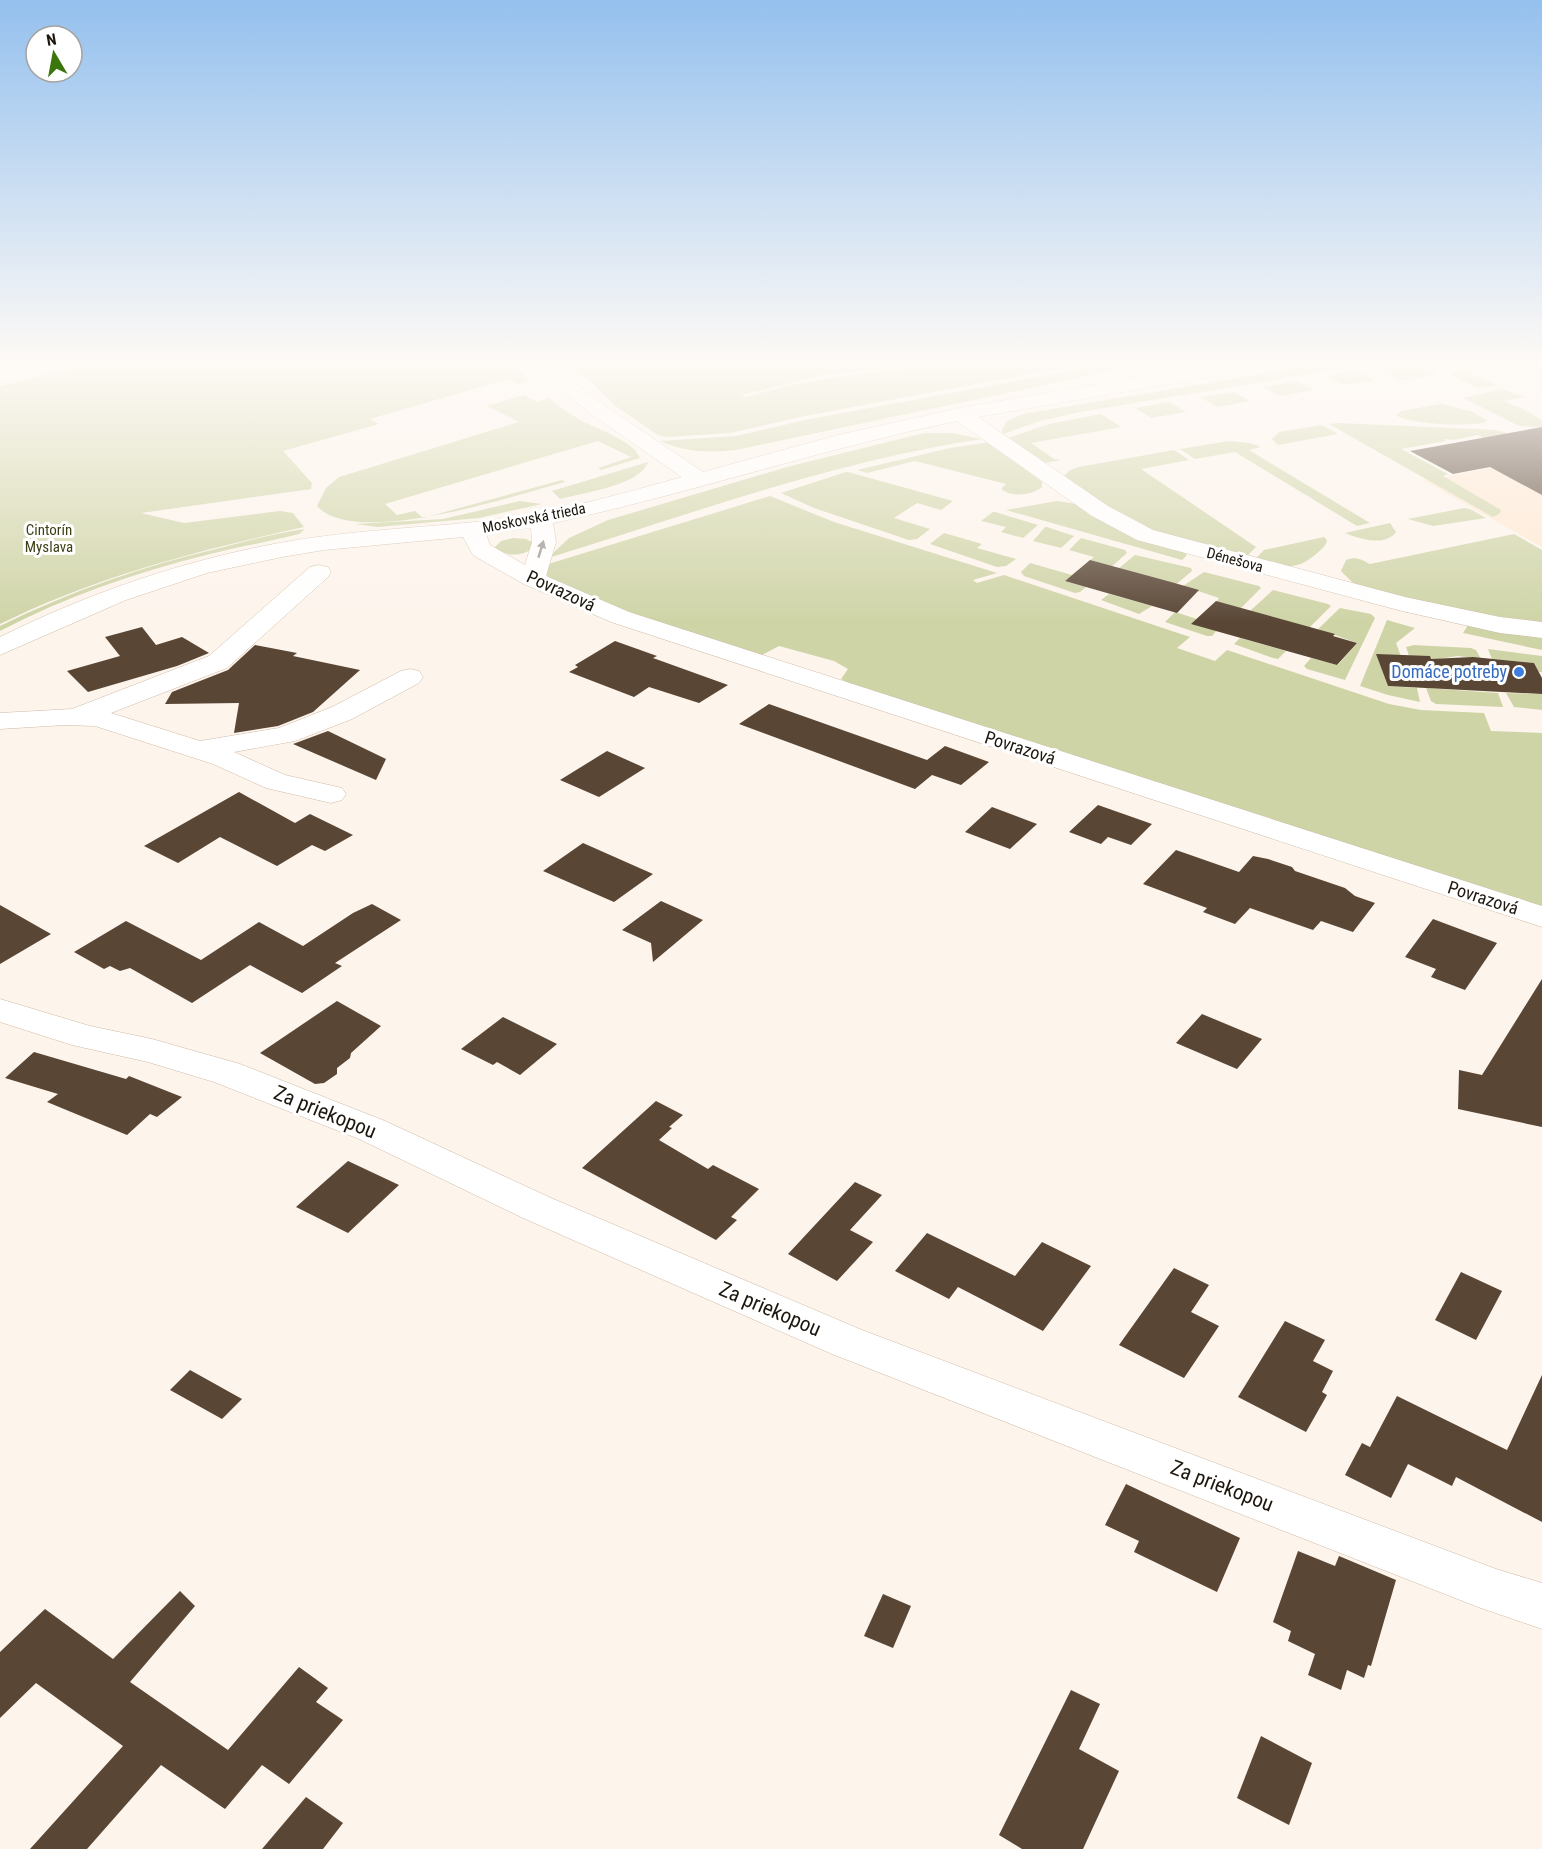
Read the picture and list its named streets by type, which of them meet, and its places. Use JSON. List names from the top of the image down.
{
  "streets": {
    "street": [
      "Moskovská trieda",
      "Dénešova",
      "Povrazová",
      "Za priekopou"
    ]
  },
  "crossings": [
    ["Moskovská trieda", "Povrazová"]
  ],
  "parks": ["Cintorín Myslava"],
  "places": ["Domáce potreby"],
  "north": "top"
}
